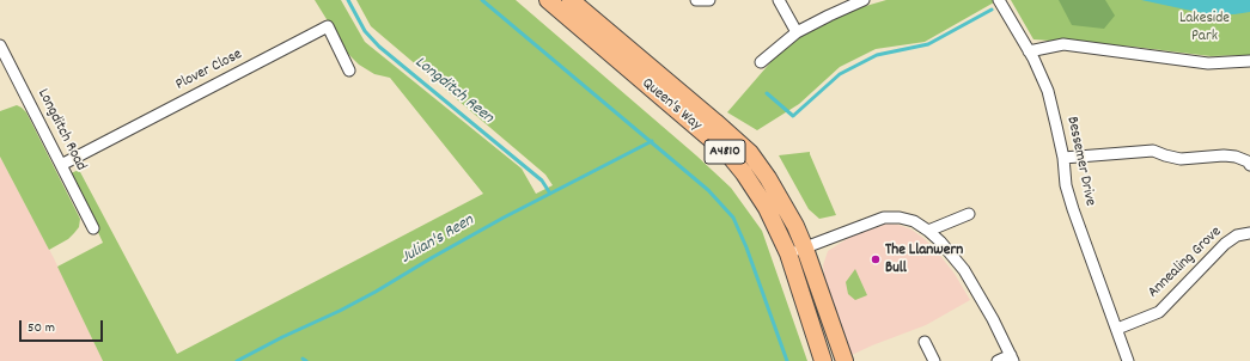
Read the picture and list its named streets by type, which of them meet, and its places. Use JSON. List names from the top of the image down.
{
  "streets": {
    "main road": ["Queen's Way", "A4810"],
    "street": [
      "Plover Close",
      "Longditch Road",
      "Bessemer Drive",
      "Annealing Grove"
    ]
  },
  "crossings": [
    ["Plover Close", "Longditch Road"],
    ["Bessemer Drive", "Annealing Grove"]
  ],
  "water": ["Longditch Reen", "Julian's Reen"],
  "parks": ["Lakeside Park"],
  "places": ["The Llanwern Bull"],
  "scale_bar": "50 m"
}
